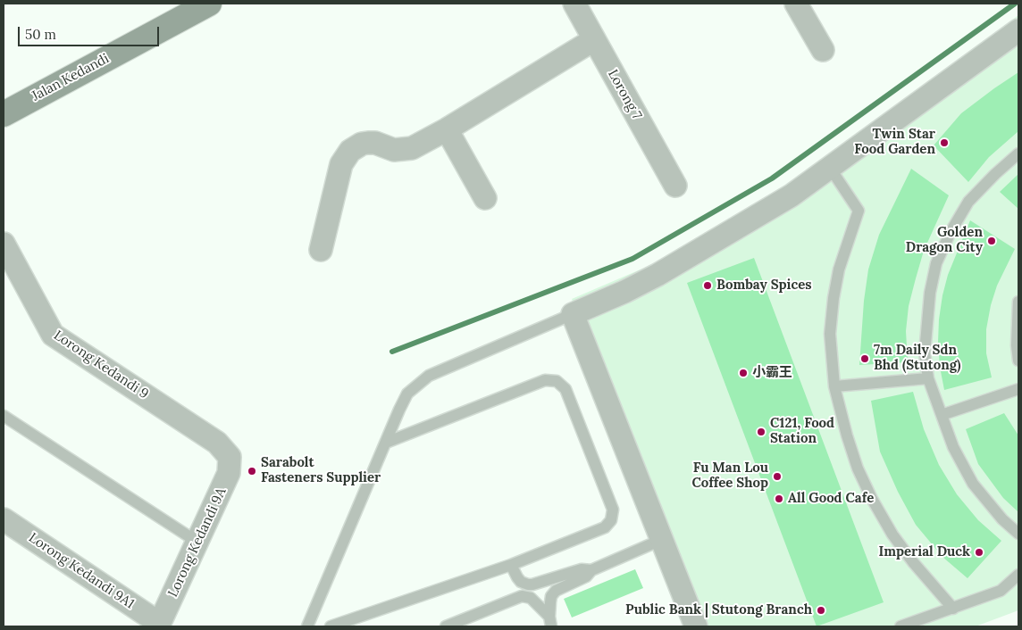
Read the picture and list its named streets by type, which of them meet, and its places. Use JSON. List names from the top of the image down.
{
  "streets": {
    "street": [
      "Jalan Kedandi",
      "Lorong 7",
      "Lorong Kedandi 9",
      "Lorong Kedandi 9A",
      "Lorong Kedandi 9A1"
    ]
  },
  "crossings": [
    ["Lorong Kedandi 9", "Lorong Kedandi 9A"],
    ["Lorong Kedandi 9A", "Lorong Kedandi 9A1"]
  ],
  "places": [
    "Twin Star Food Garden",
    "Golden Dragon City",
    "Bombay Spices",
    "7m Daily Sdn Bhd (Stutong)",
    "小霸王",
    "C121, Food Station",
    "Sarabolt Fasteners Supplier",
    "Fu Man Lou Coffee Shop",
    "All Good Cafe",
    "Imperial Duck",
    "Public Bank | Stutong Branch"
  ],
  "scale_bar": "50 m"
}
